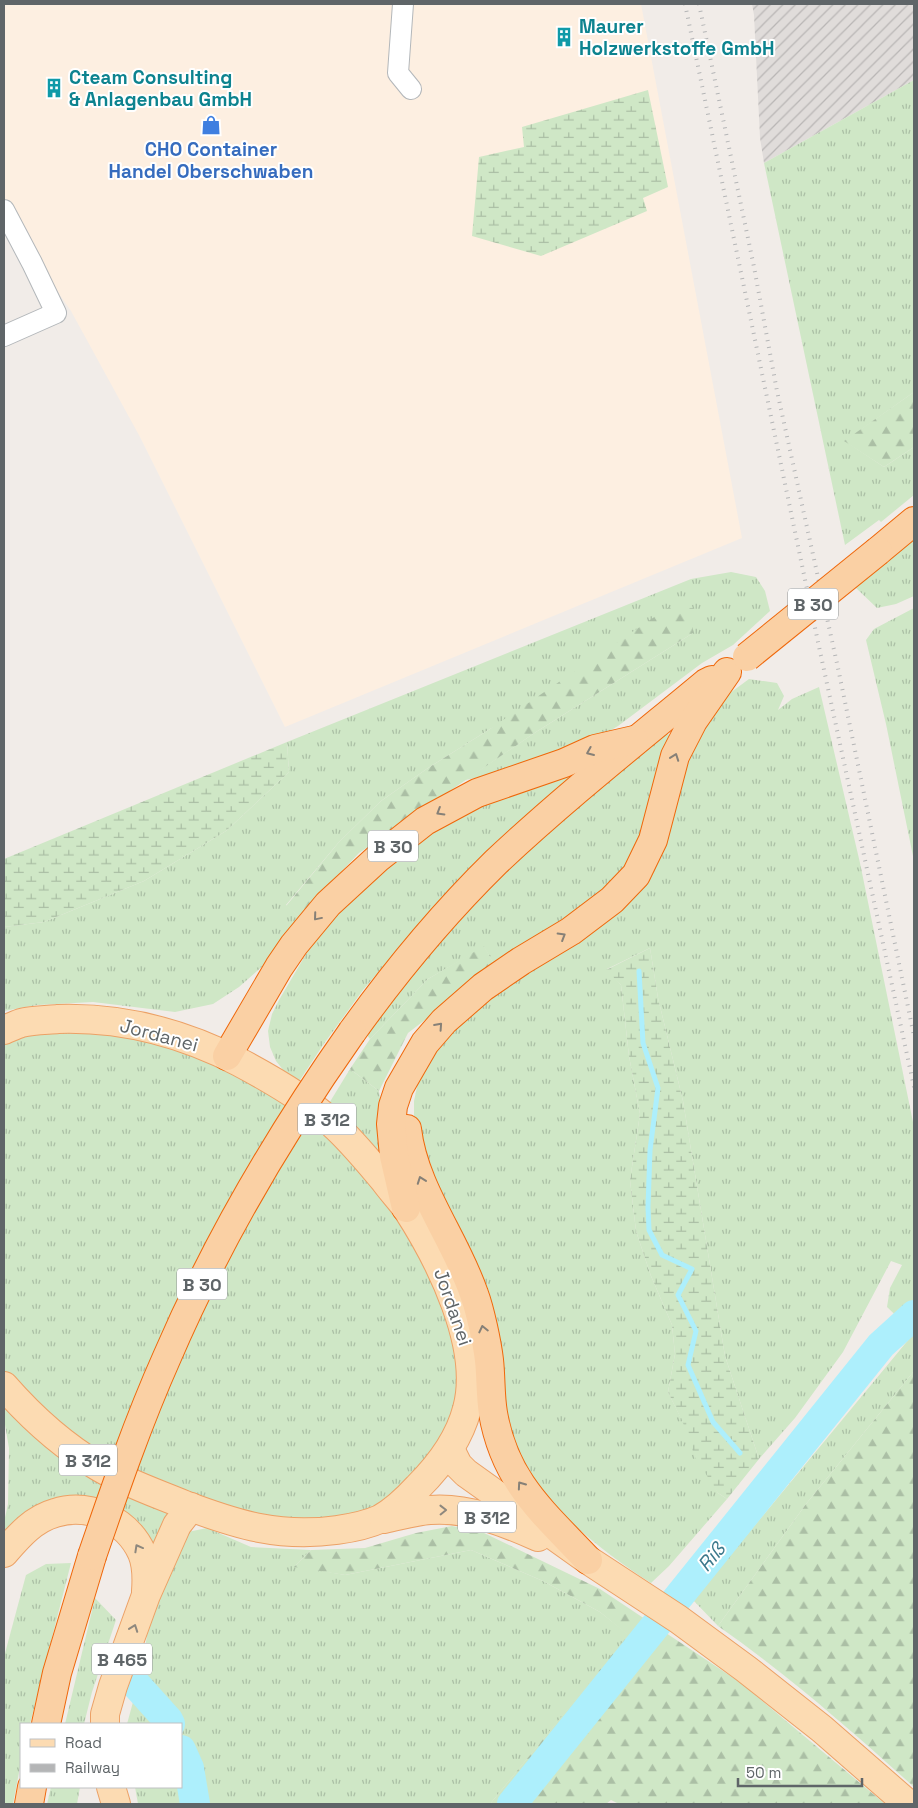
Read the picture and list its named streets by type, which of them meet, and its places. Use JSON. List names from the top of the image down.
{
  "streets": {
    "highway": ["B 30"],
    "main road": ["Jordanei", "B 312", "B 465"]
  },
  "crossings": [
    ["B 30", "Jordanei"],
    ["B 30", "B 312"],
    ["Jordanei", "B 312"],
    ["Jordanei", "B 465"]
  ],
  "water": ["Riß"],
  "places": {
    "building": ["Maurer Holzwerkstoffe GmbH", "Cteam Consulting & Anlagenbau GmbH"],
    "shop": ["CHO Container Handel Oberschwaben"]
  },
  "legend": ["Road", "Railway"],
  "scale_bar": "50 m"
}
